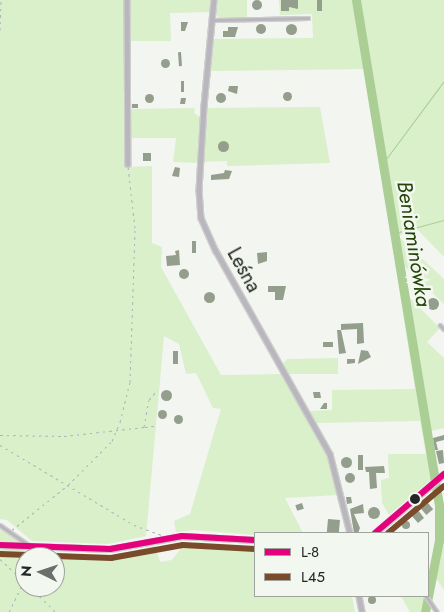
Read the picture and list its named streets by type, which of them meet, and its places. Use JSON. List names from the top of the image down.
{
  "streets": {
    "street": ["Leśna"]
  },
  "water": ["Beniaminówka"],
  "lines": ["transit line L-8", "transit line L45"],
  "legend": ["L-8", "L45"],
  "north": "left"
}
